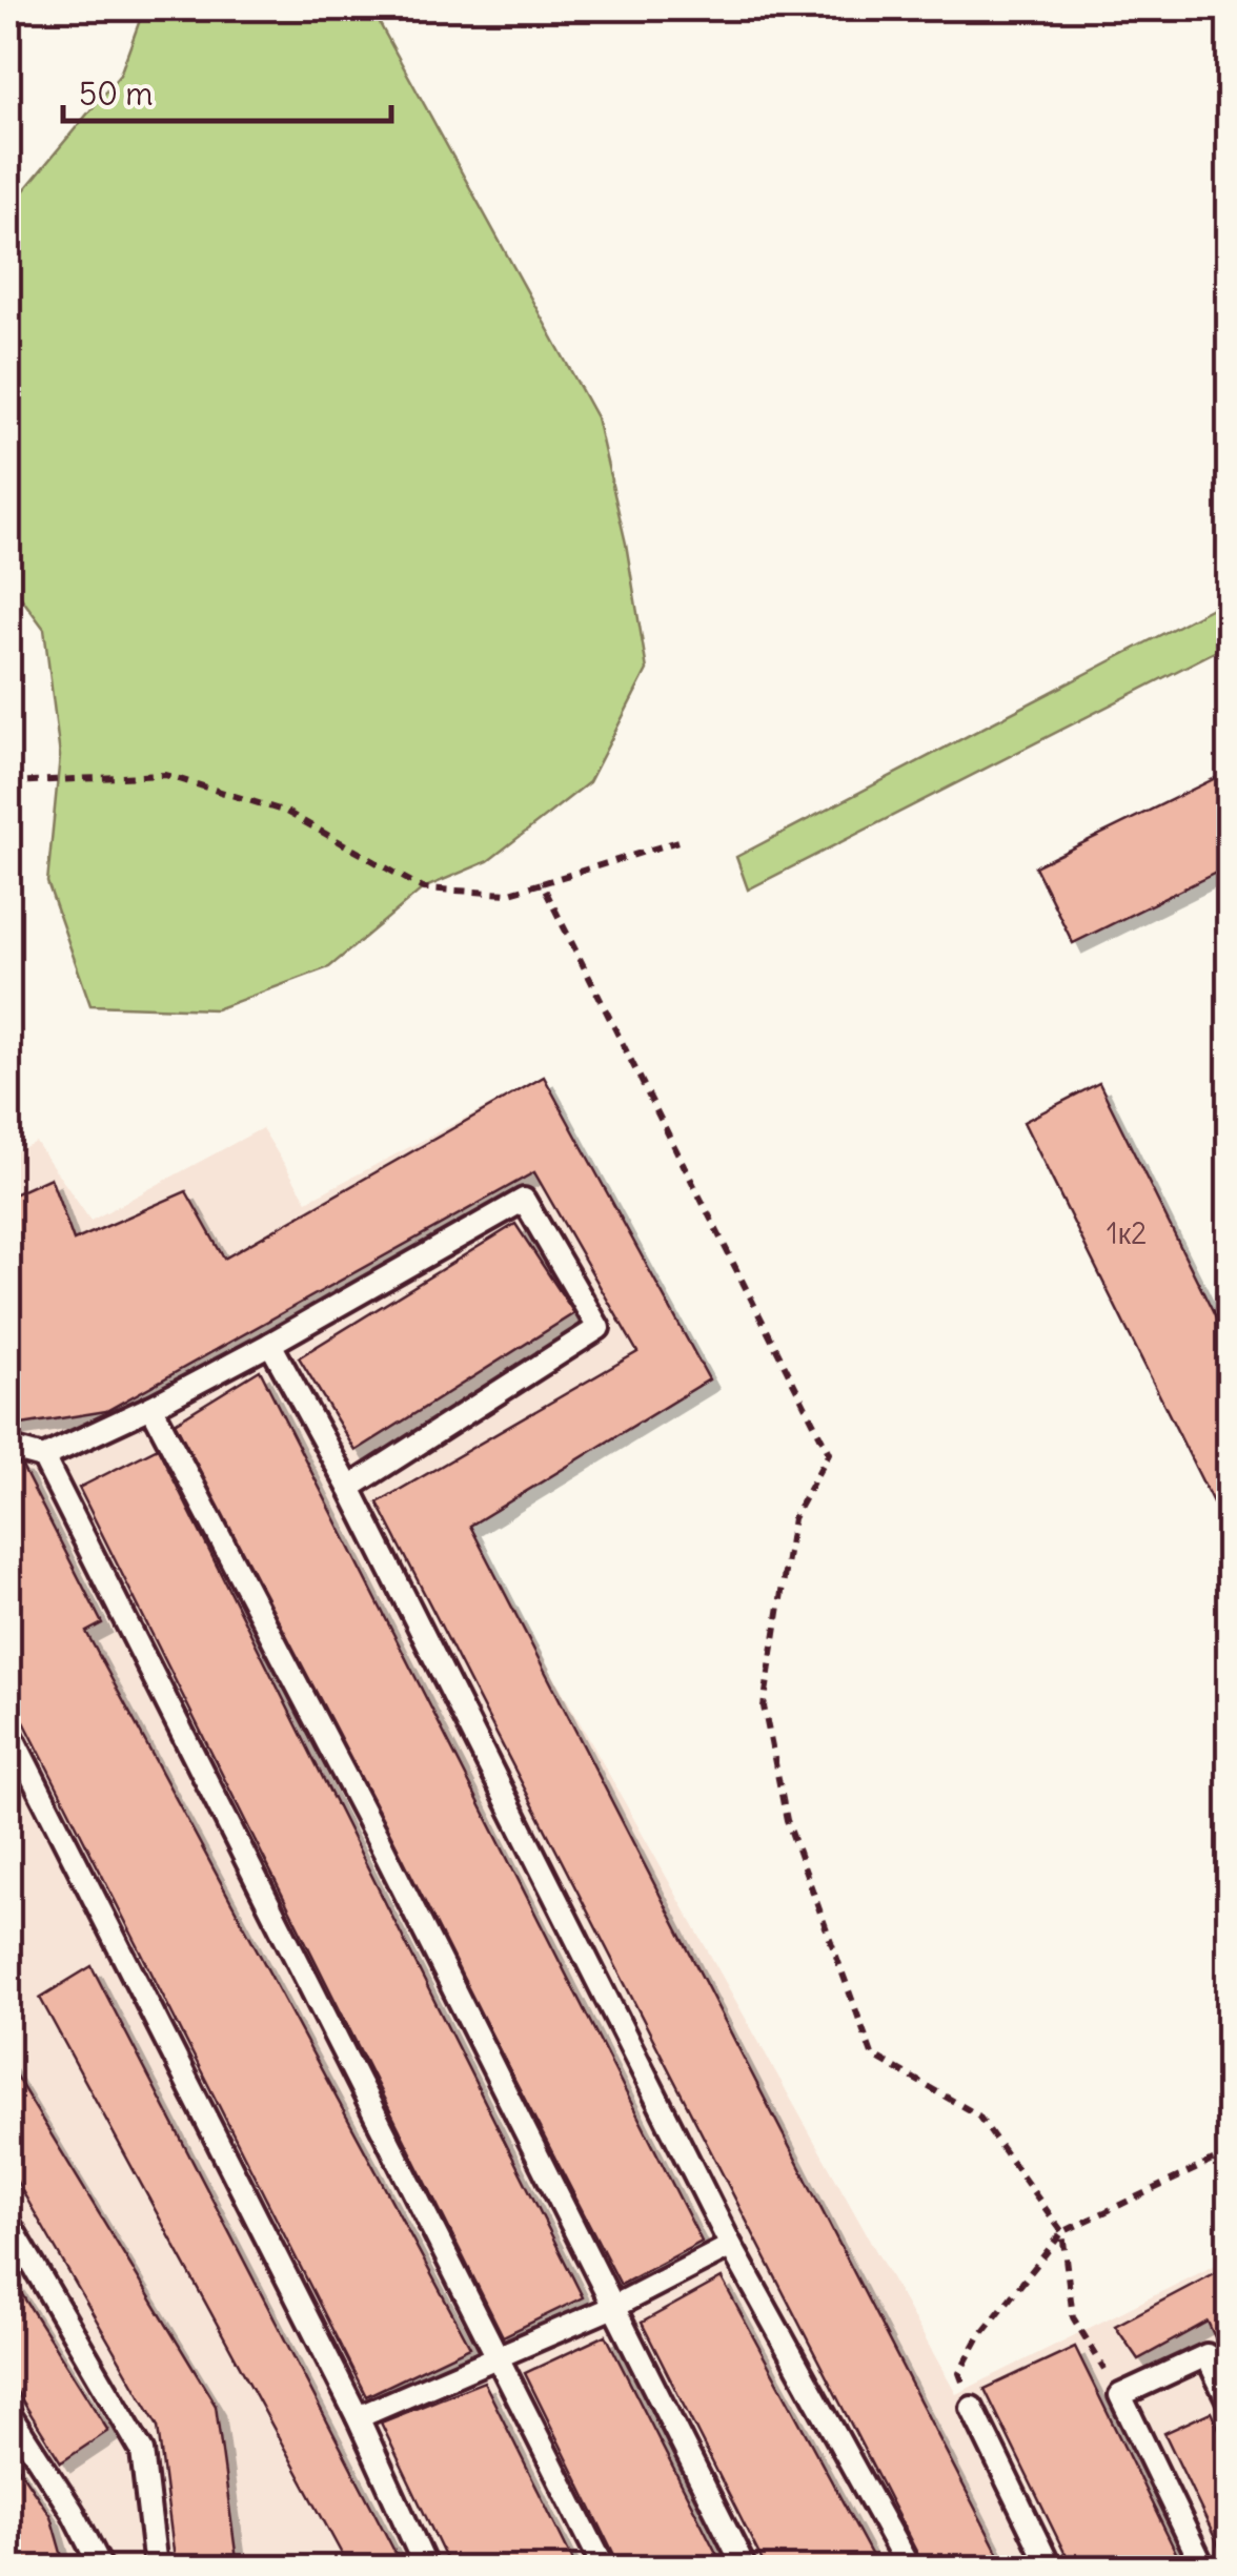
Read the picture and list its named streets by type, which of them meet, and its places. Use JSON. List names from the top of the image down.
{
  "house_numbers": ["1к2"],
  "scale_bar": "50 m"
}
